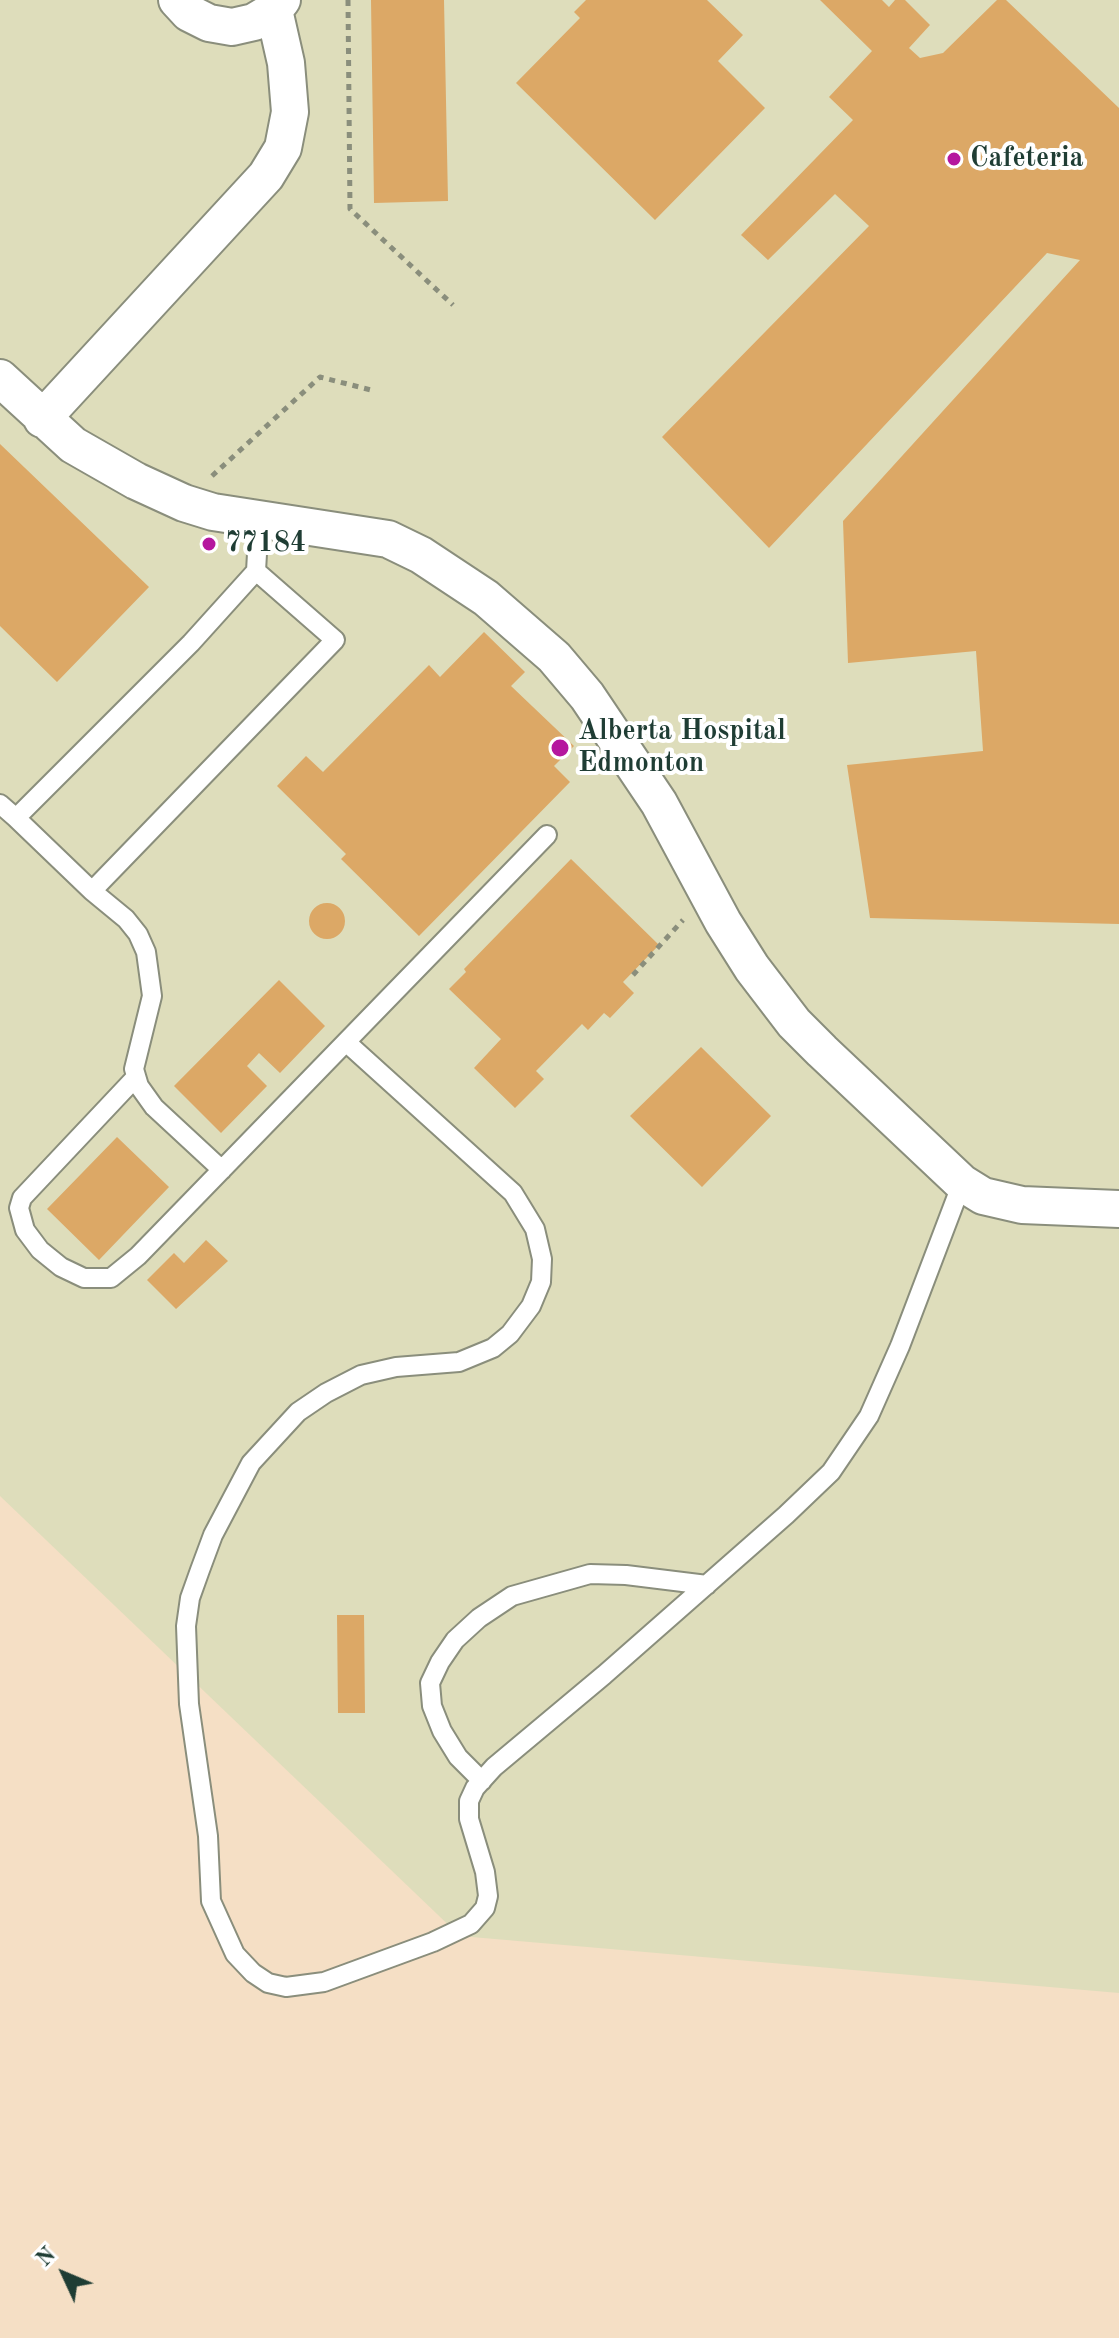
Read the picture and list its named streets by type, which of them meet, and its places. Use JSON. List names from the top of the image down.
{
  "places": ["Cafeteria", "77184", "Alberta Hospital Edmonton"],
  "north": "top left"
}
